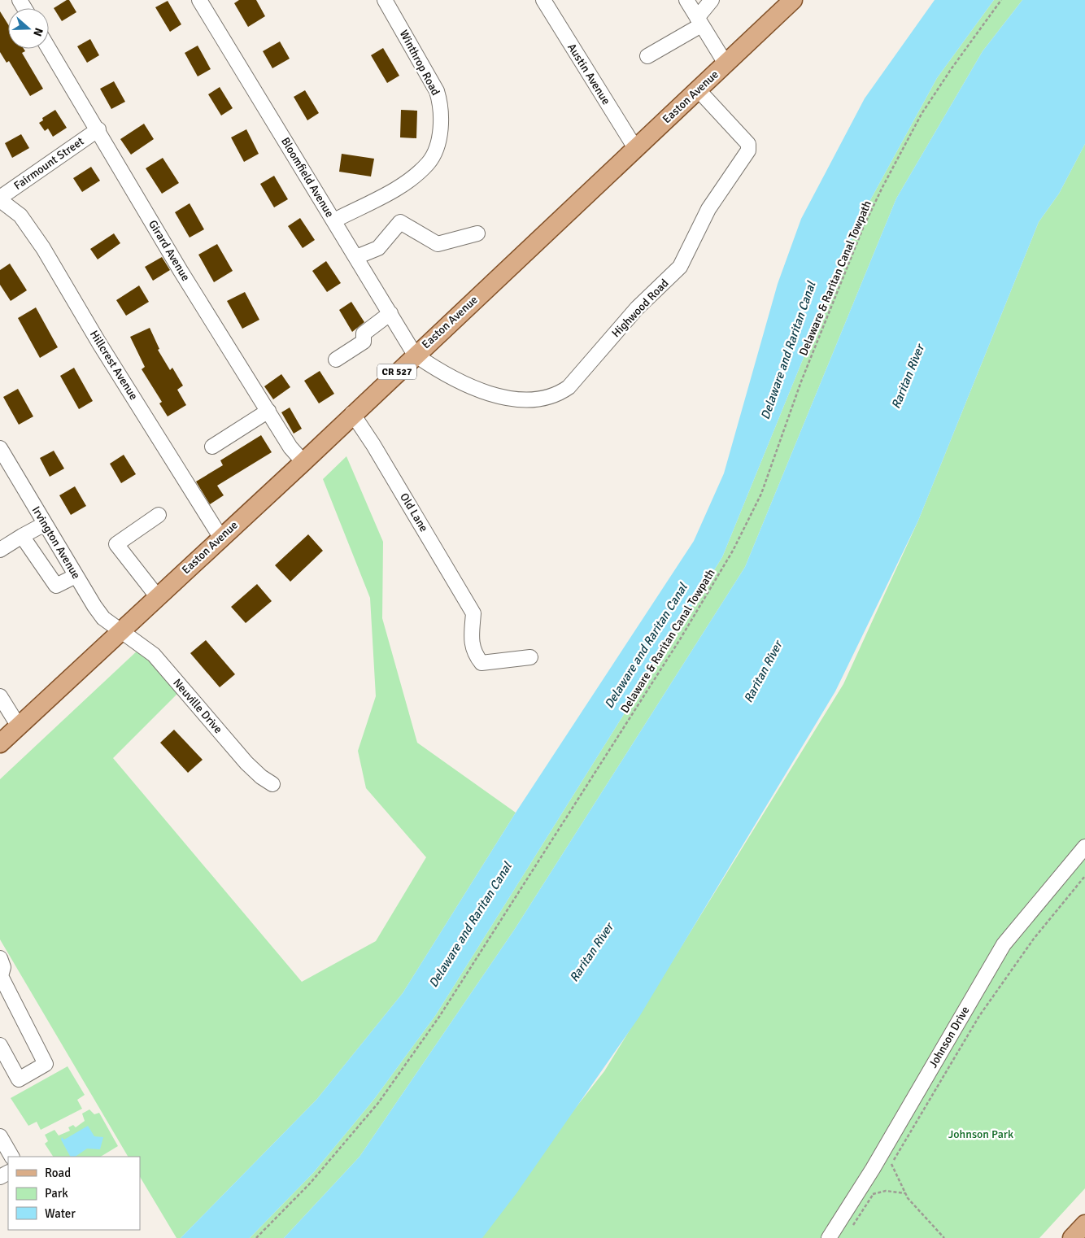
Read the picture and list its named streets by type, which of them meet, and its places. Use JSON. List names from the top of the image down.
{
  "streets": {
    "main road": ["Easton Avenue", "CR 527"],
    "street": [
      "Winthrop Road",
      "Austin Avenue",
      "Fairmount Street",
      "Bloomfield Avenue",
      "Girard Avenue",
      "Highwood Road",
      "Hillcrest Avenue",
      "Old Lane",
      "Irvington Avenue",
      "Neuville Drive",
      "Johnson Drive"
    ],
    "path": ["Delaware & Raritan Canal Towpath"]
  },
  "crossings": [
    ["Winthrop Road", "Bloomfield Avenue"],
    ["Austin Avenue", "Easton Avenue"],
    ["Easton Avenue", "Bloomfield Avenue"],
    ["Easton Avenue", "Girard Avenue"],
    ["Easton Avenue", "Highwood Road"],
    ["Easton Avenue", "Hillcrest Avenue"],
    ["Easton Avenue", "Old Lane"],
    ["Easton Avenue", "Irvington Avenue"],
    ["Easton Avenue", "Neuville Drive"],
    ["Fairmount Street", "Girard Avenue"],
    ["Fairmount Street", "Hillcrest Avenue"],
    ["Bloomfield Avenue", "Highwood Road"],
    ["Irvington Avenue", "Neuville Drive"]
  ],
  "water": ["Delaware and Raritan Canal", "Raritan River"],
  "parks": ["Johnson Park"],
  "legend": ["Road", "Park", "Water"],
  "north": "right"
}
